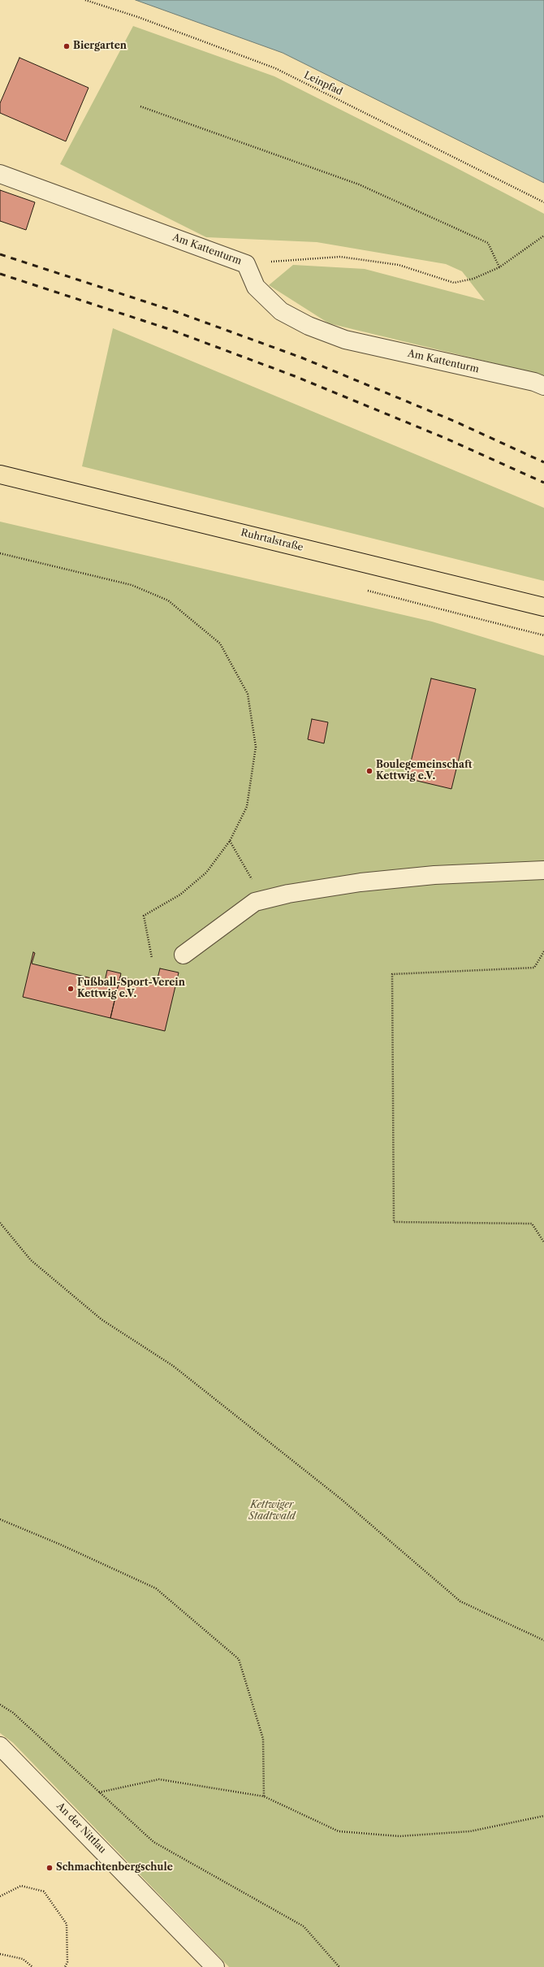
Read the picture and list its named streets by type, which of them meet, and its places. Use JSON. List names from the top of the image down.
{
  "streets": {
    "main road": ["Ruhrtalstraße"],
    "street": ["Am Kattenturm", "An der Nittlau"],
    "path": ["Leinpfad"]
  },
  "parks": ["Kettwiger Stadtwald"],
  "places": [
    "Biergarten",
    "Boulegemeinschaft Kettwig e.V.",
    "Fußball-Sport-Verein Kettwig e.V.",
    "Schmachtenbergschule"
  ]
}
